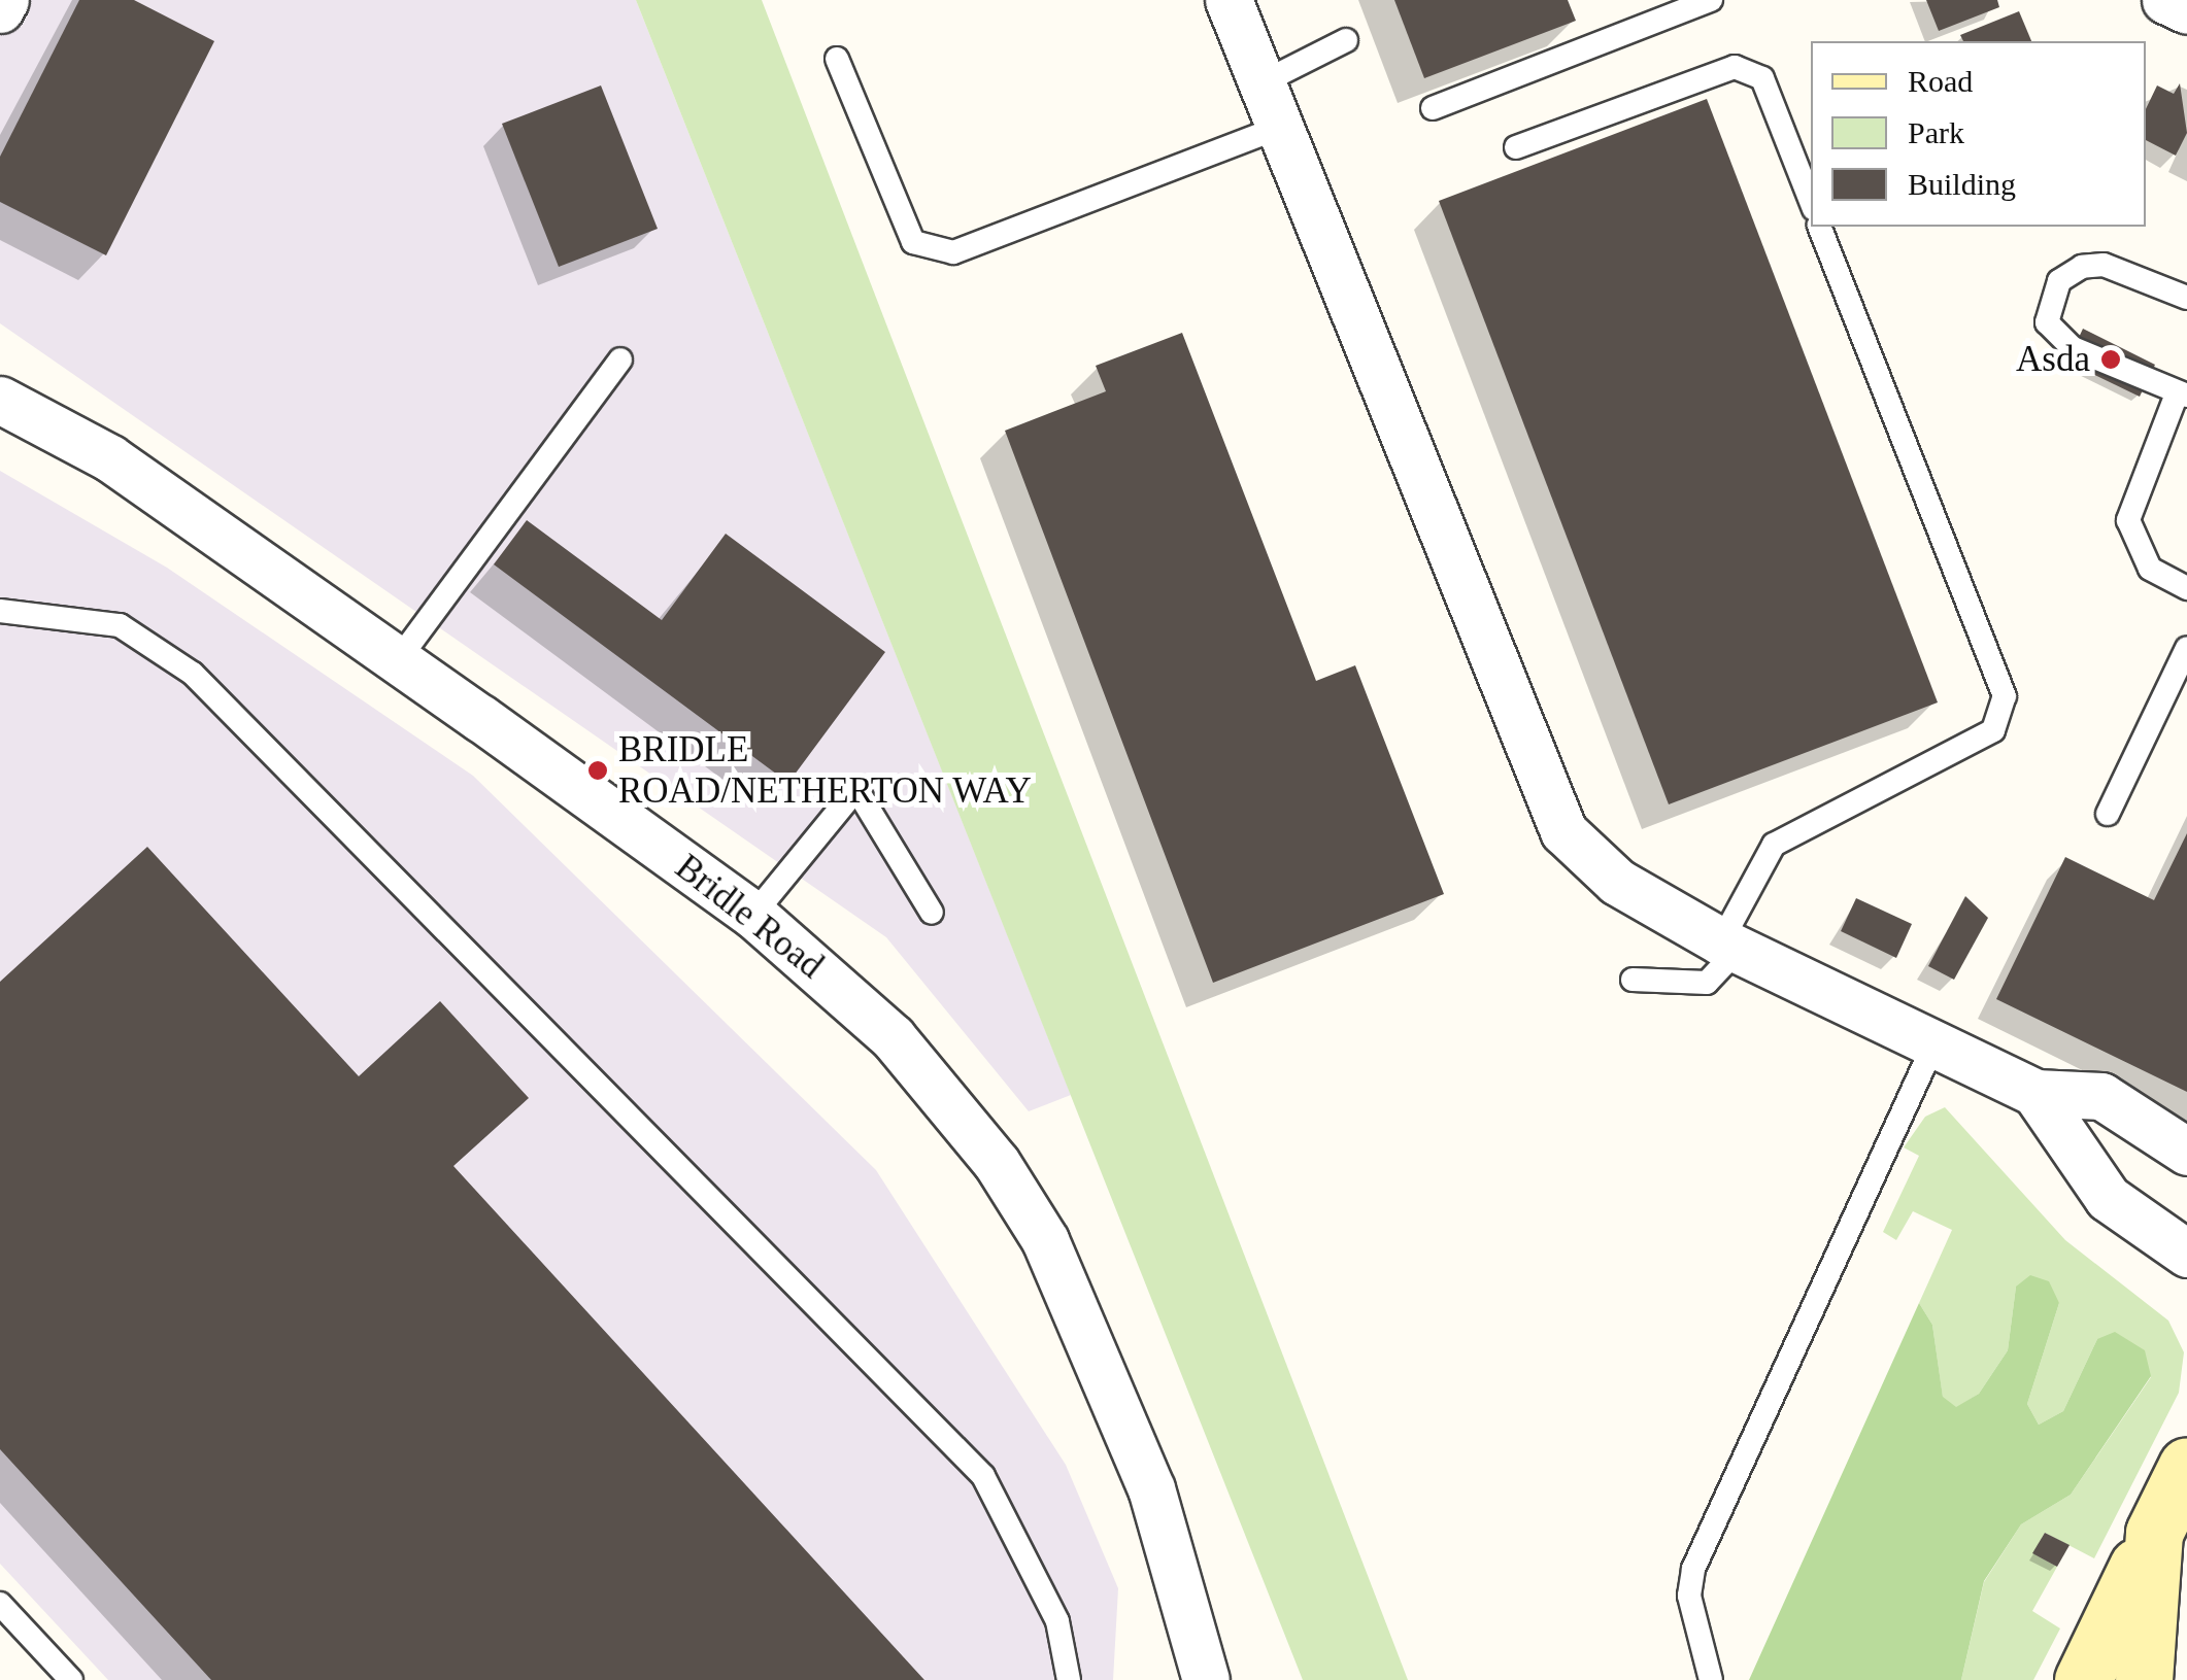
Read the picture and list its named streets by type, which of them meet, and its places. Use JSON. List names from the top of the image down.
{
  "streets": {
    "street": ["Bridle Road"]
  },
  "places": ["Asda", "BRIDLE ROAD/NETHERTON WAY"],
  "legend": ["Road", "Park", "Building"]
}
